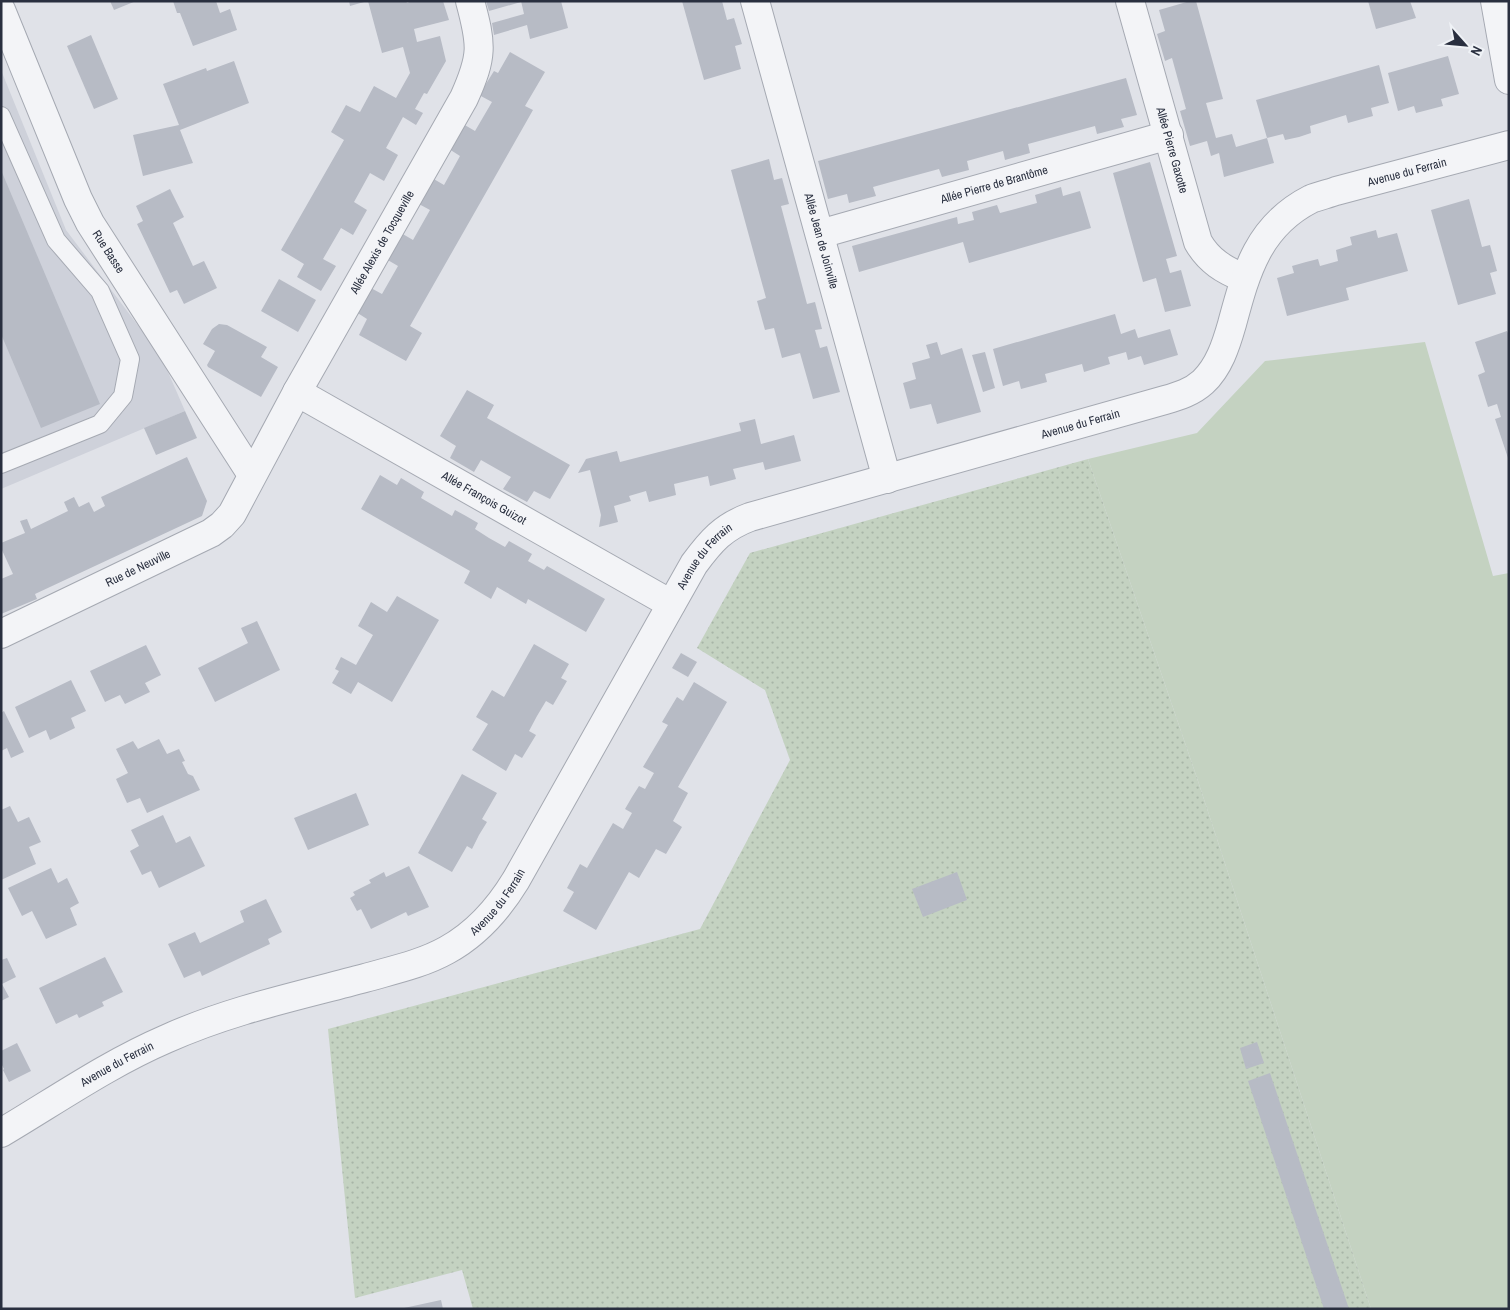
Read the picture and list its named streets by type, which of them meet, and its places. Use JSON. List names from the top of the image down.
{
  "streets": {
    "street": [
      "Allée Pierre Gaxotte",
      "Avenue du Ferrain",
      "Allée Pierre de Brantôme",
      "Allée Jean de Joinville",
      "Allée Alexis de Tocqueville",
      "Rue Basse",
      "Allée François Guizot",
      "Rue de Neuville"
    ]
  },
  "crossings": [
    ["Allée Pierre Gaxotte", "Avenue du Ferrain"],
    ["Allée Pierre Gaxotte", "Allée Pierre de Brantôme"],
    ["Avenue du Ferrain", "Allée Jean de Joinville"],
    ["Avenue du Ferrain", "Allée François Guizot"],
    ["Allée Pierre de Brantôme", "Allée Jean de Joinville"],
    ["Allée Alexis de Tocqueville", "Rue Basse"],
    ["Allée Alexis de Tocqueville", "Allée François Guizot"],
    ["Allée Alexis de Tocqueville", "Rue de Neuville"],
    ["Rue Basse", "Rue de Neuville"]
  ],
  "north": "bottom right"
}
